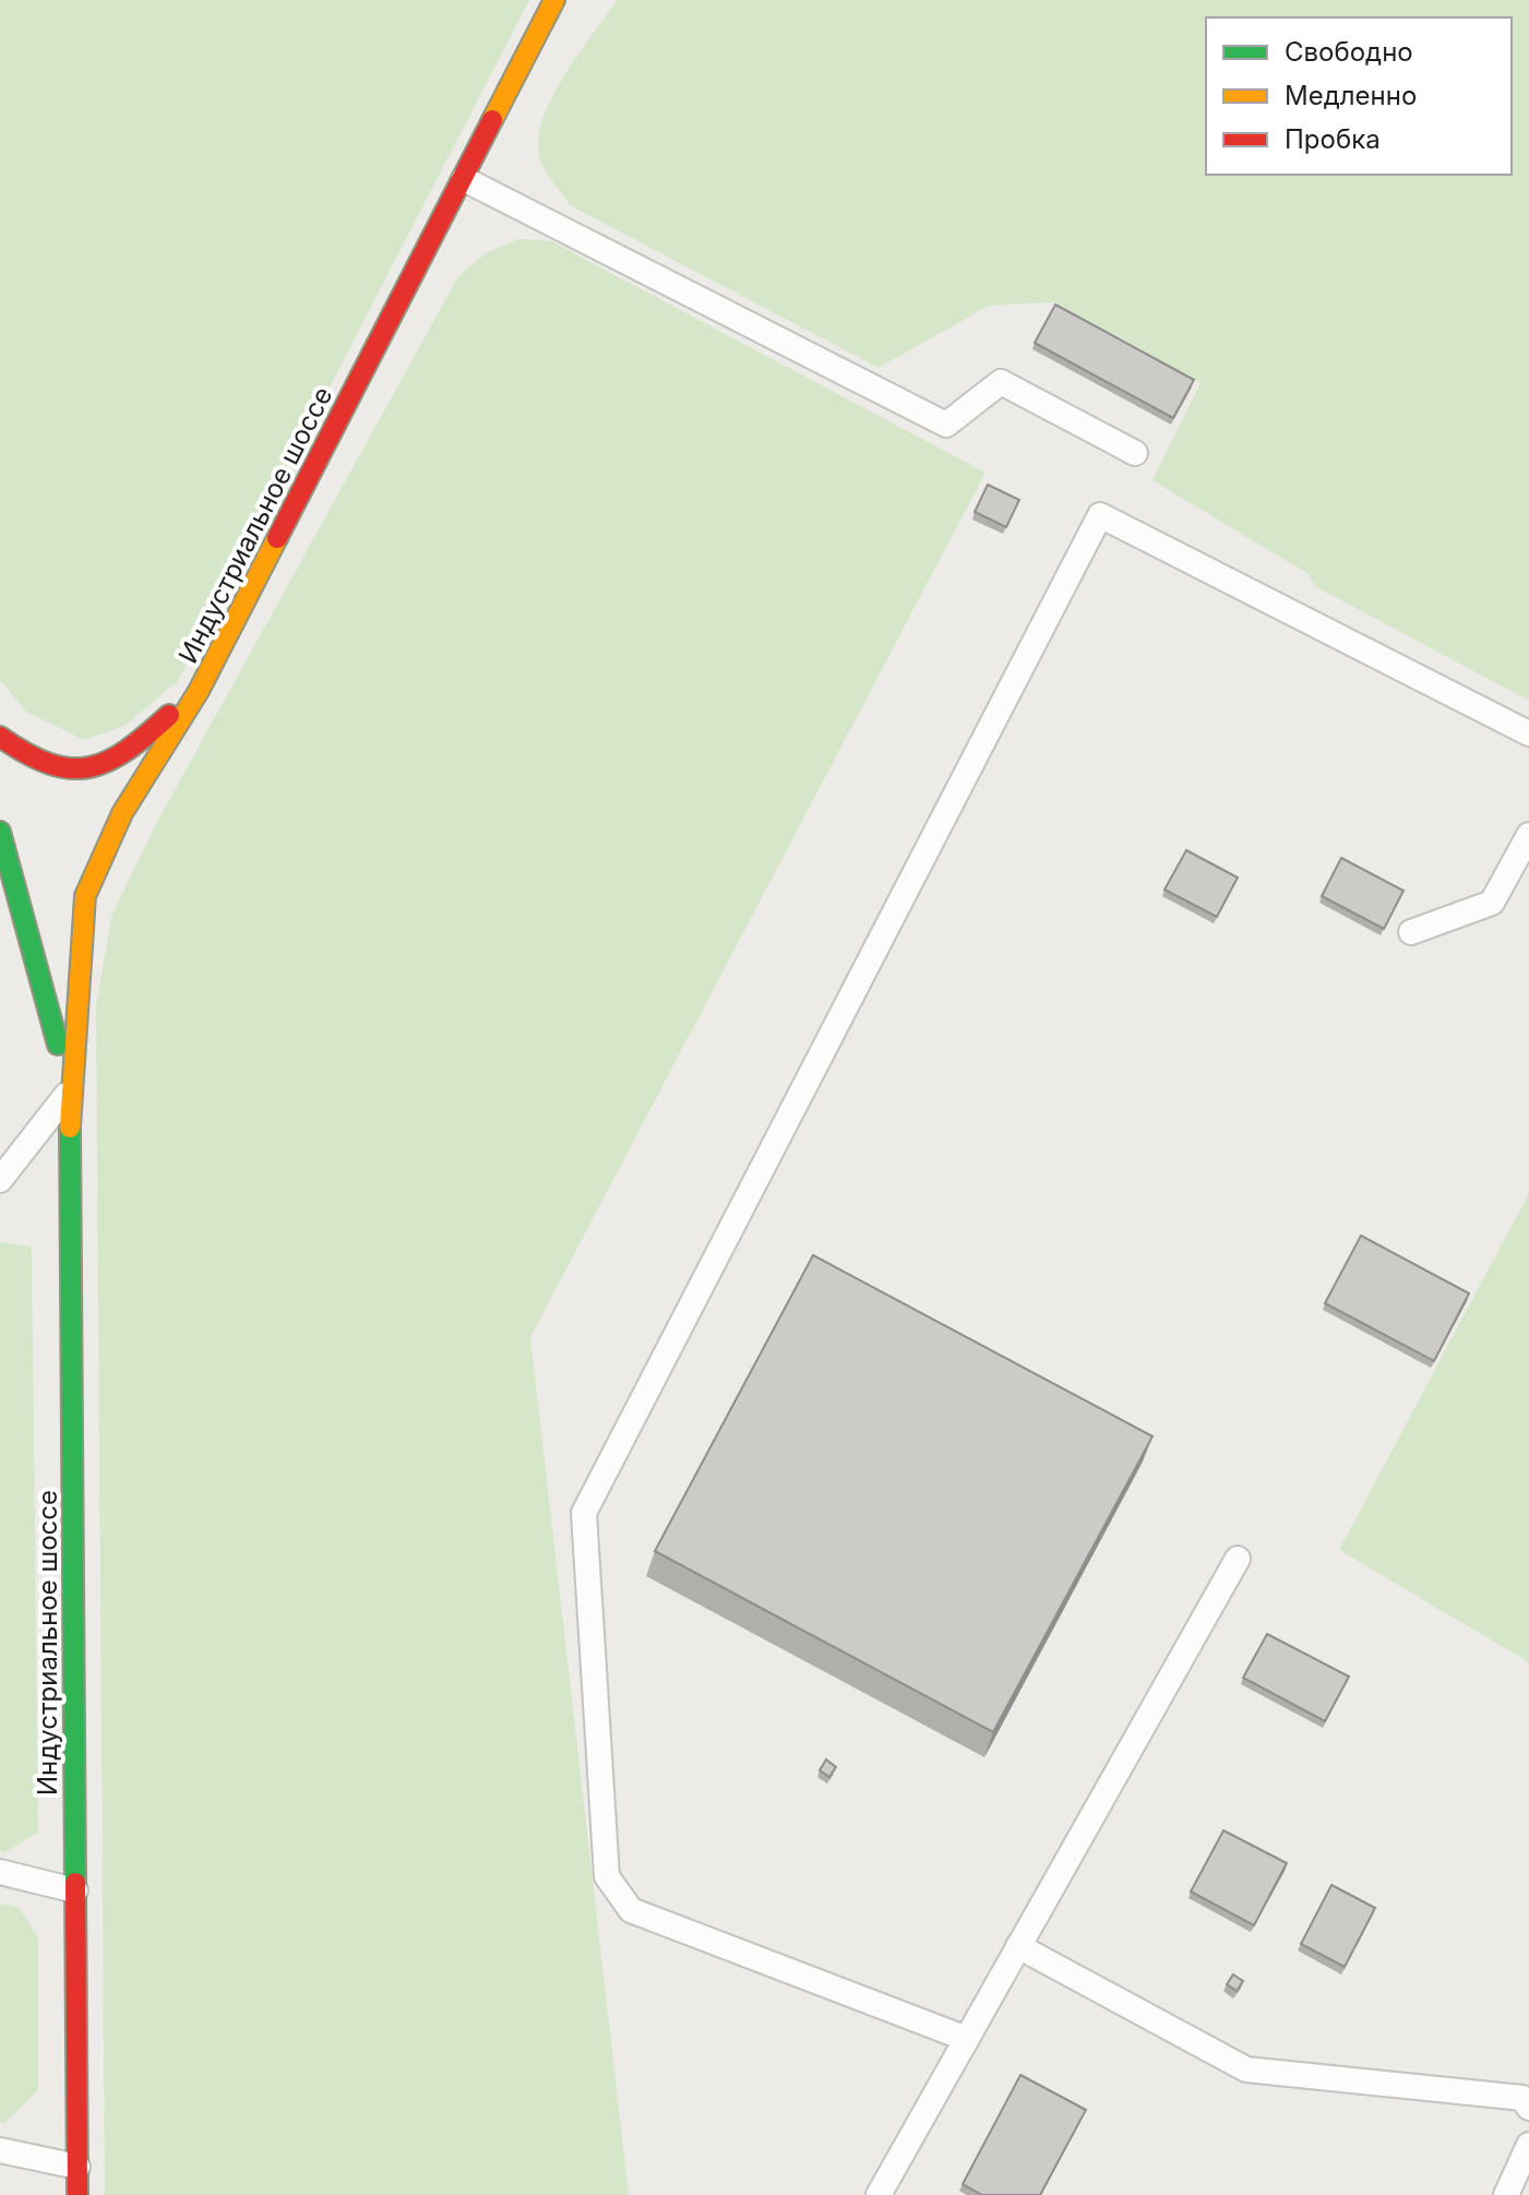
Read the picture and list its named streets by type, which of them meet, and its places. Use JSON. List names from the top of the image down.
{
  "streets": {
    "main road": ["Индустриальное шоссе"]
  },
  "legend": ["Свободно", "Медленно", "Пробка"]
}
